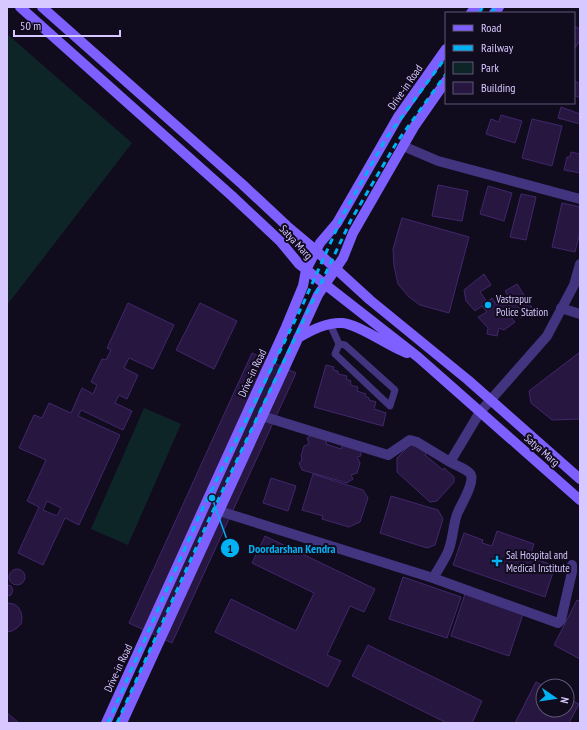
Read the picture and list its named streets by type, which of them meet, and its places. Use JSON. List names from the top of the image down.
{
  "streets": {
    "main road": ["Drive-in Road", "Satya Marg"]
  },
  "crossings": [
    ["Drive-in Road", "Satya Marg"]
  ],
  "places": {
    "other": ["Vastrapur Police Station", "Doordarshan Kendra"],
    "health": ["Sal Hospital and Medical Institute"]
  },
  "legend": [
    "Road",
    "Railway",
    "Park",
    "Building"
  ],
  "scale_bar": "50 m",
  "north": "right"
}
